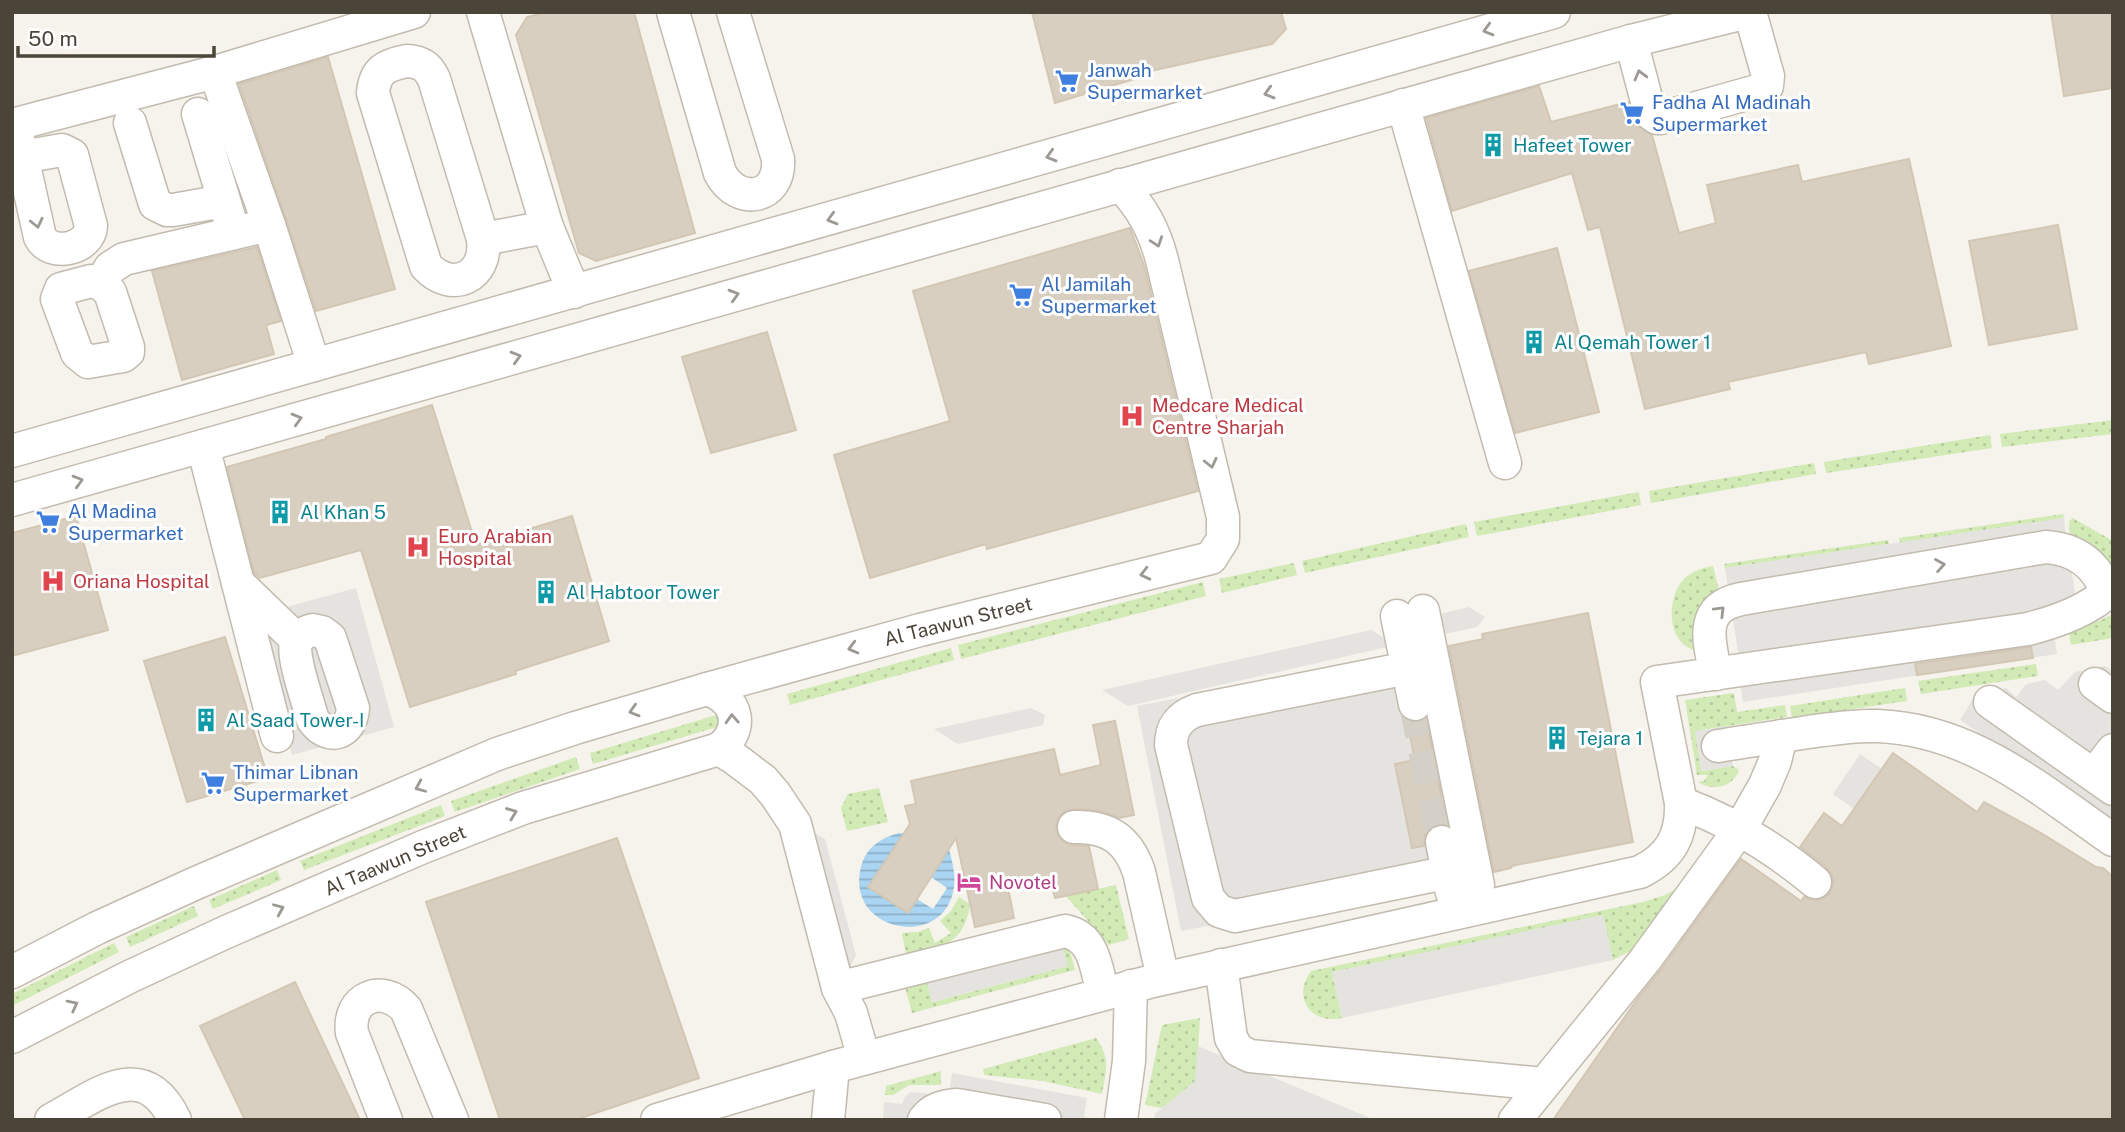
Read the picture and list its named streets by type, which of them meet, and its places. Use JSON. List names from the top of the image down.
{
  "streets": {
    "street": ["Al Taawun Street"]
  },
  "places": {
    "supermarket": [
      "Janwah Supermarket",
      "Fadha Al Madinah Supermarket",
      "Al Jamilah Supermarket",
      "Al Madina Supermarket",
      "Thimar Libnan Supermarket"
    ],
    "building": [
      "Hafeet Tower",
      "Al Qemah Tower 1",
      "Al Khan 5",
      "Al Habtoor Tower",
      "Al Saad Tower-I",
      "Tejara 1"
    ],
    "hospital": ["Medcare Medical Centre Sharjah", "Euro Arabian Hospital", "Oriana Hospital"],
    "hotel": ["Novotel"]
  },
  "scale_bar": "50 m"
}
